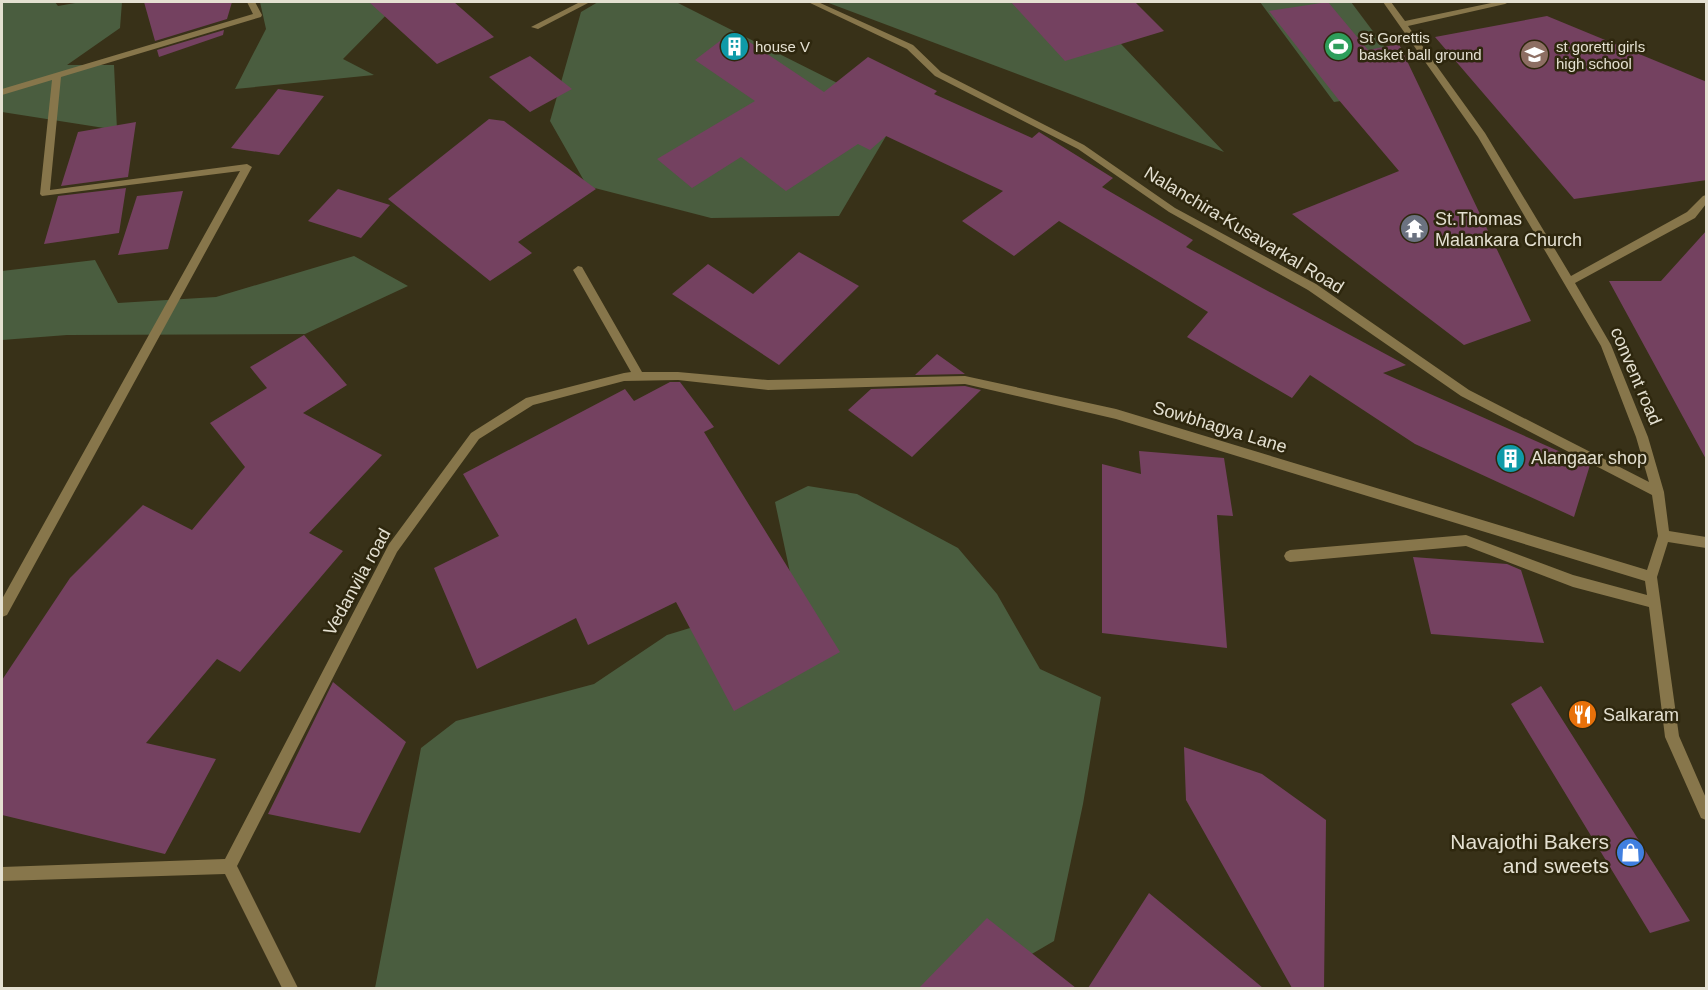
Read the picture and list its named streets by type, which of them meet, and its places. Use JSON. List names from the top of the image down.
{
  "streets": {
    "street": [
      "Nalanchira-Kusavarkal Road",
      "convent road",
      "Sowbhagya Lane",
      "Vedanvila road"
    ]
  },
  "crossings": [
    ["Nalanchira-Kusavarkal Road", "convent road"],
    ["convent road", "Sowbhagya Lane"],
    ["Sowbhagya Lane", "Vedanvila road"]
  ],
  "places": {
    "building": ["house V", "Alangaar shop"],
    "sports": ["St Gorettis basket ball ground"],
    "school or university": ["st goretti girls high school"],
    "temple": ["St.Thomas Malankara Church"],
    "restaurant": ["Salkaram"],
    "shop": ["Navajothi Bakers and sweets"]
  }
}
